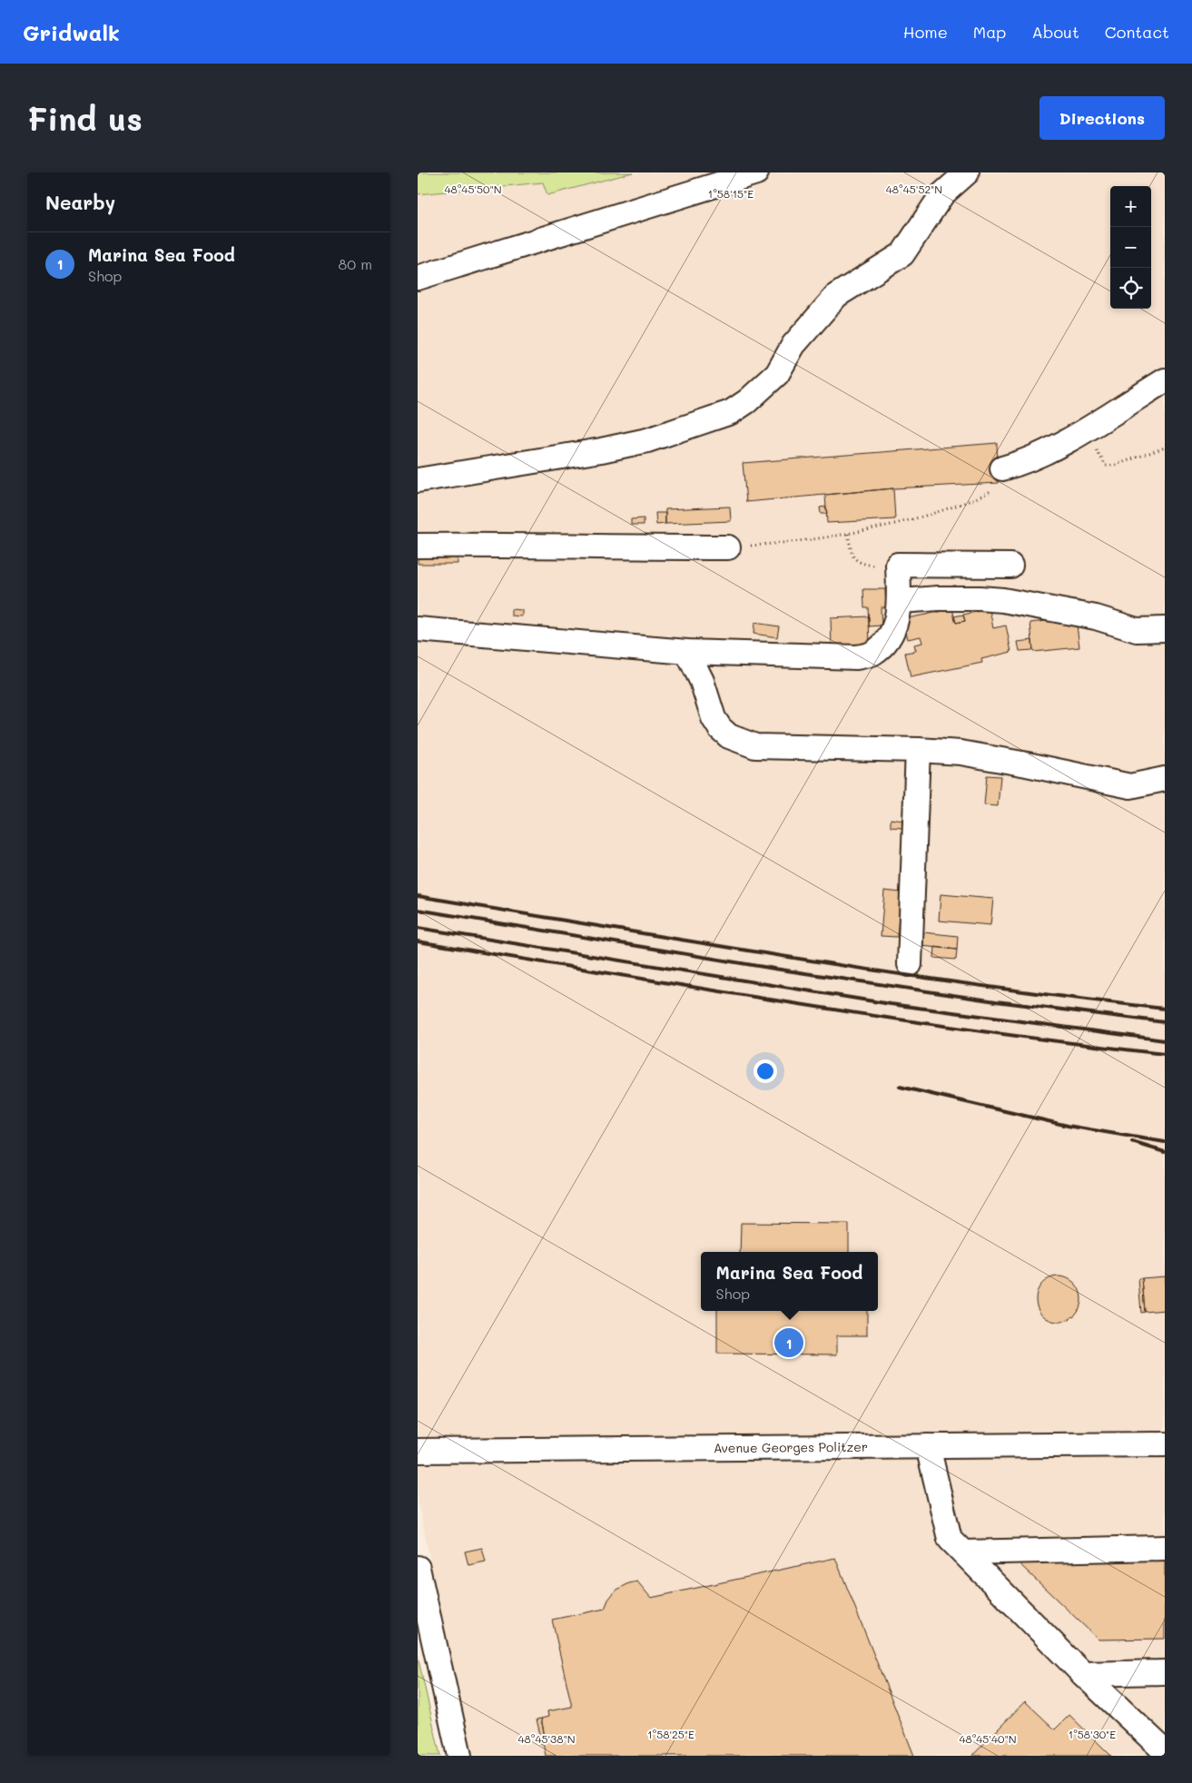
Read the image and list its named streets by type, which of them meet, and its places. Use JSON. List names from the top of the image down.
{
  "streets": {
    "street": ["Avenue Georges Politzer"]
  },
  "page": {
    "header": "Gridwalk",
    "nav": [
      "Home",
      "Map",
      "About",
      "Contact"
    ],
    "buttons": "Directions",
    "title": "Find us",
    "heading": "Nearby",
    "map_buttons": ["+", "−"],
    "list": [
      {
        "mark": "1",
        "name": "Marina Sea Food",
        "note": "Shop",
        "value": "80 m"
      }
    ],
    "popup": ["Marina Sea Food", "Shop"],
    "pins": "1"
  },
  "coordinates": [
    "48°45'50\"N",
    "48°45'52\"N",
    "1°58'15\"E",
    "1°58'25\"E",
    "1°58'30\"E",
    "48°45'38\"N",
    "48°45'40\"N"
  ]
}
